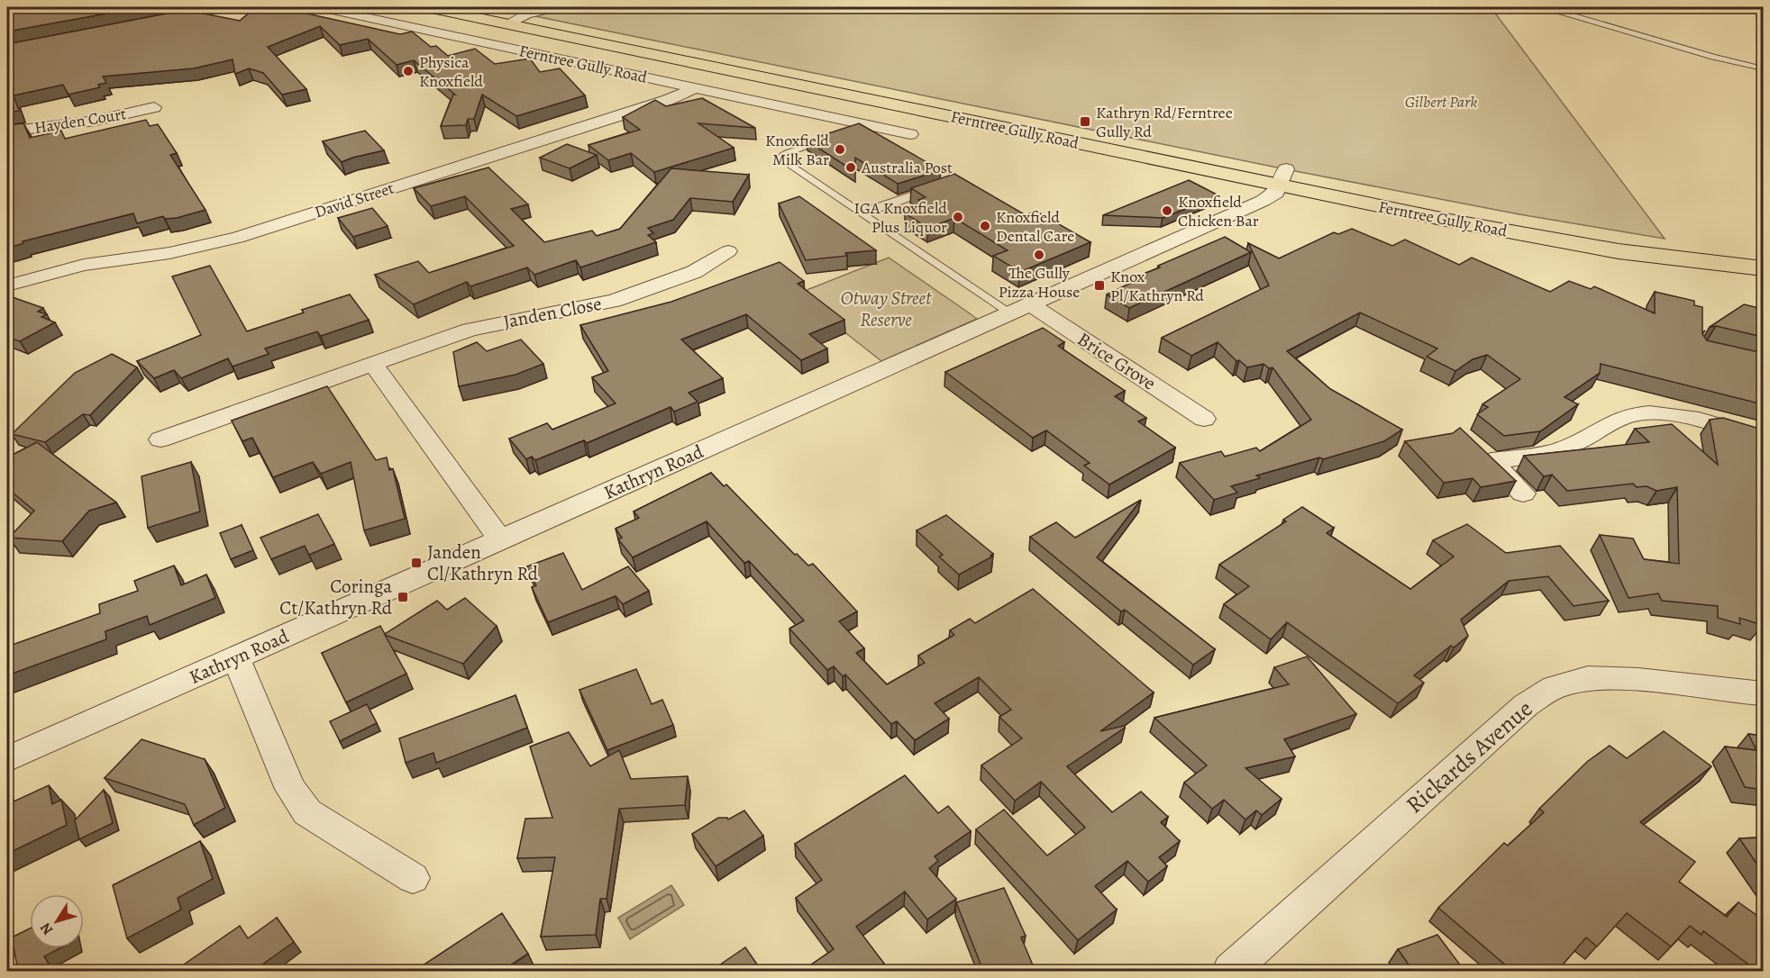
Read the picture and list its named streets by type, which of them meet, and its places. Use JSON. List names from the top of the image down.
{
  "streets": {
    "main road": ["Ferntree Gully Road"],
    "street": [
      "Hayden Court",
      "David Street",
      "Janden Close",
      "Brice Grove",
      "Kathryn Road",
      "Rickards Avenue"
    ]
  },
  "crossings": [
    ["Ferntree Gully Road", "David Street"],
    ["Ferntree Gully Road", "Kathryn Road"],
    ["Brice Grove", "Kathryn Road"]
  ],
  "parks": ["Gilbert Park", "Otway Street Reserve"],
  "places": {
    "other": [
      "Physica Knoxfield",
      "Knoxfield Milk Bar",
      "Australia Post",
      "Knoxfield Chicken Bar",
      "IGA Knoxfield Plus Liquor",
      "Knoxfield Dental Care",
      "The Gully Pizza House"
    ],
    "transit": [
      "Kathryn Rd/Ferntree Gully Rd",
      "Knox Pl/Kathryn Rd",
      "Janden Cl/Kathryn Rd",
      "Coringa Ct/Kathryn Rd"
    ]
  },
  "north": "bottom left"
}
